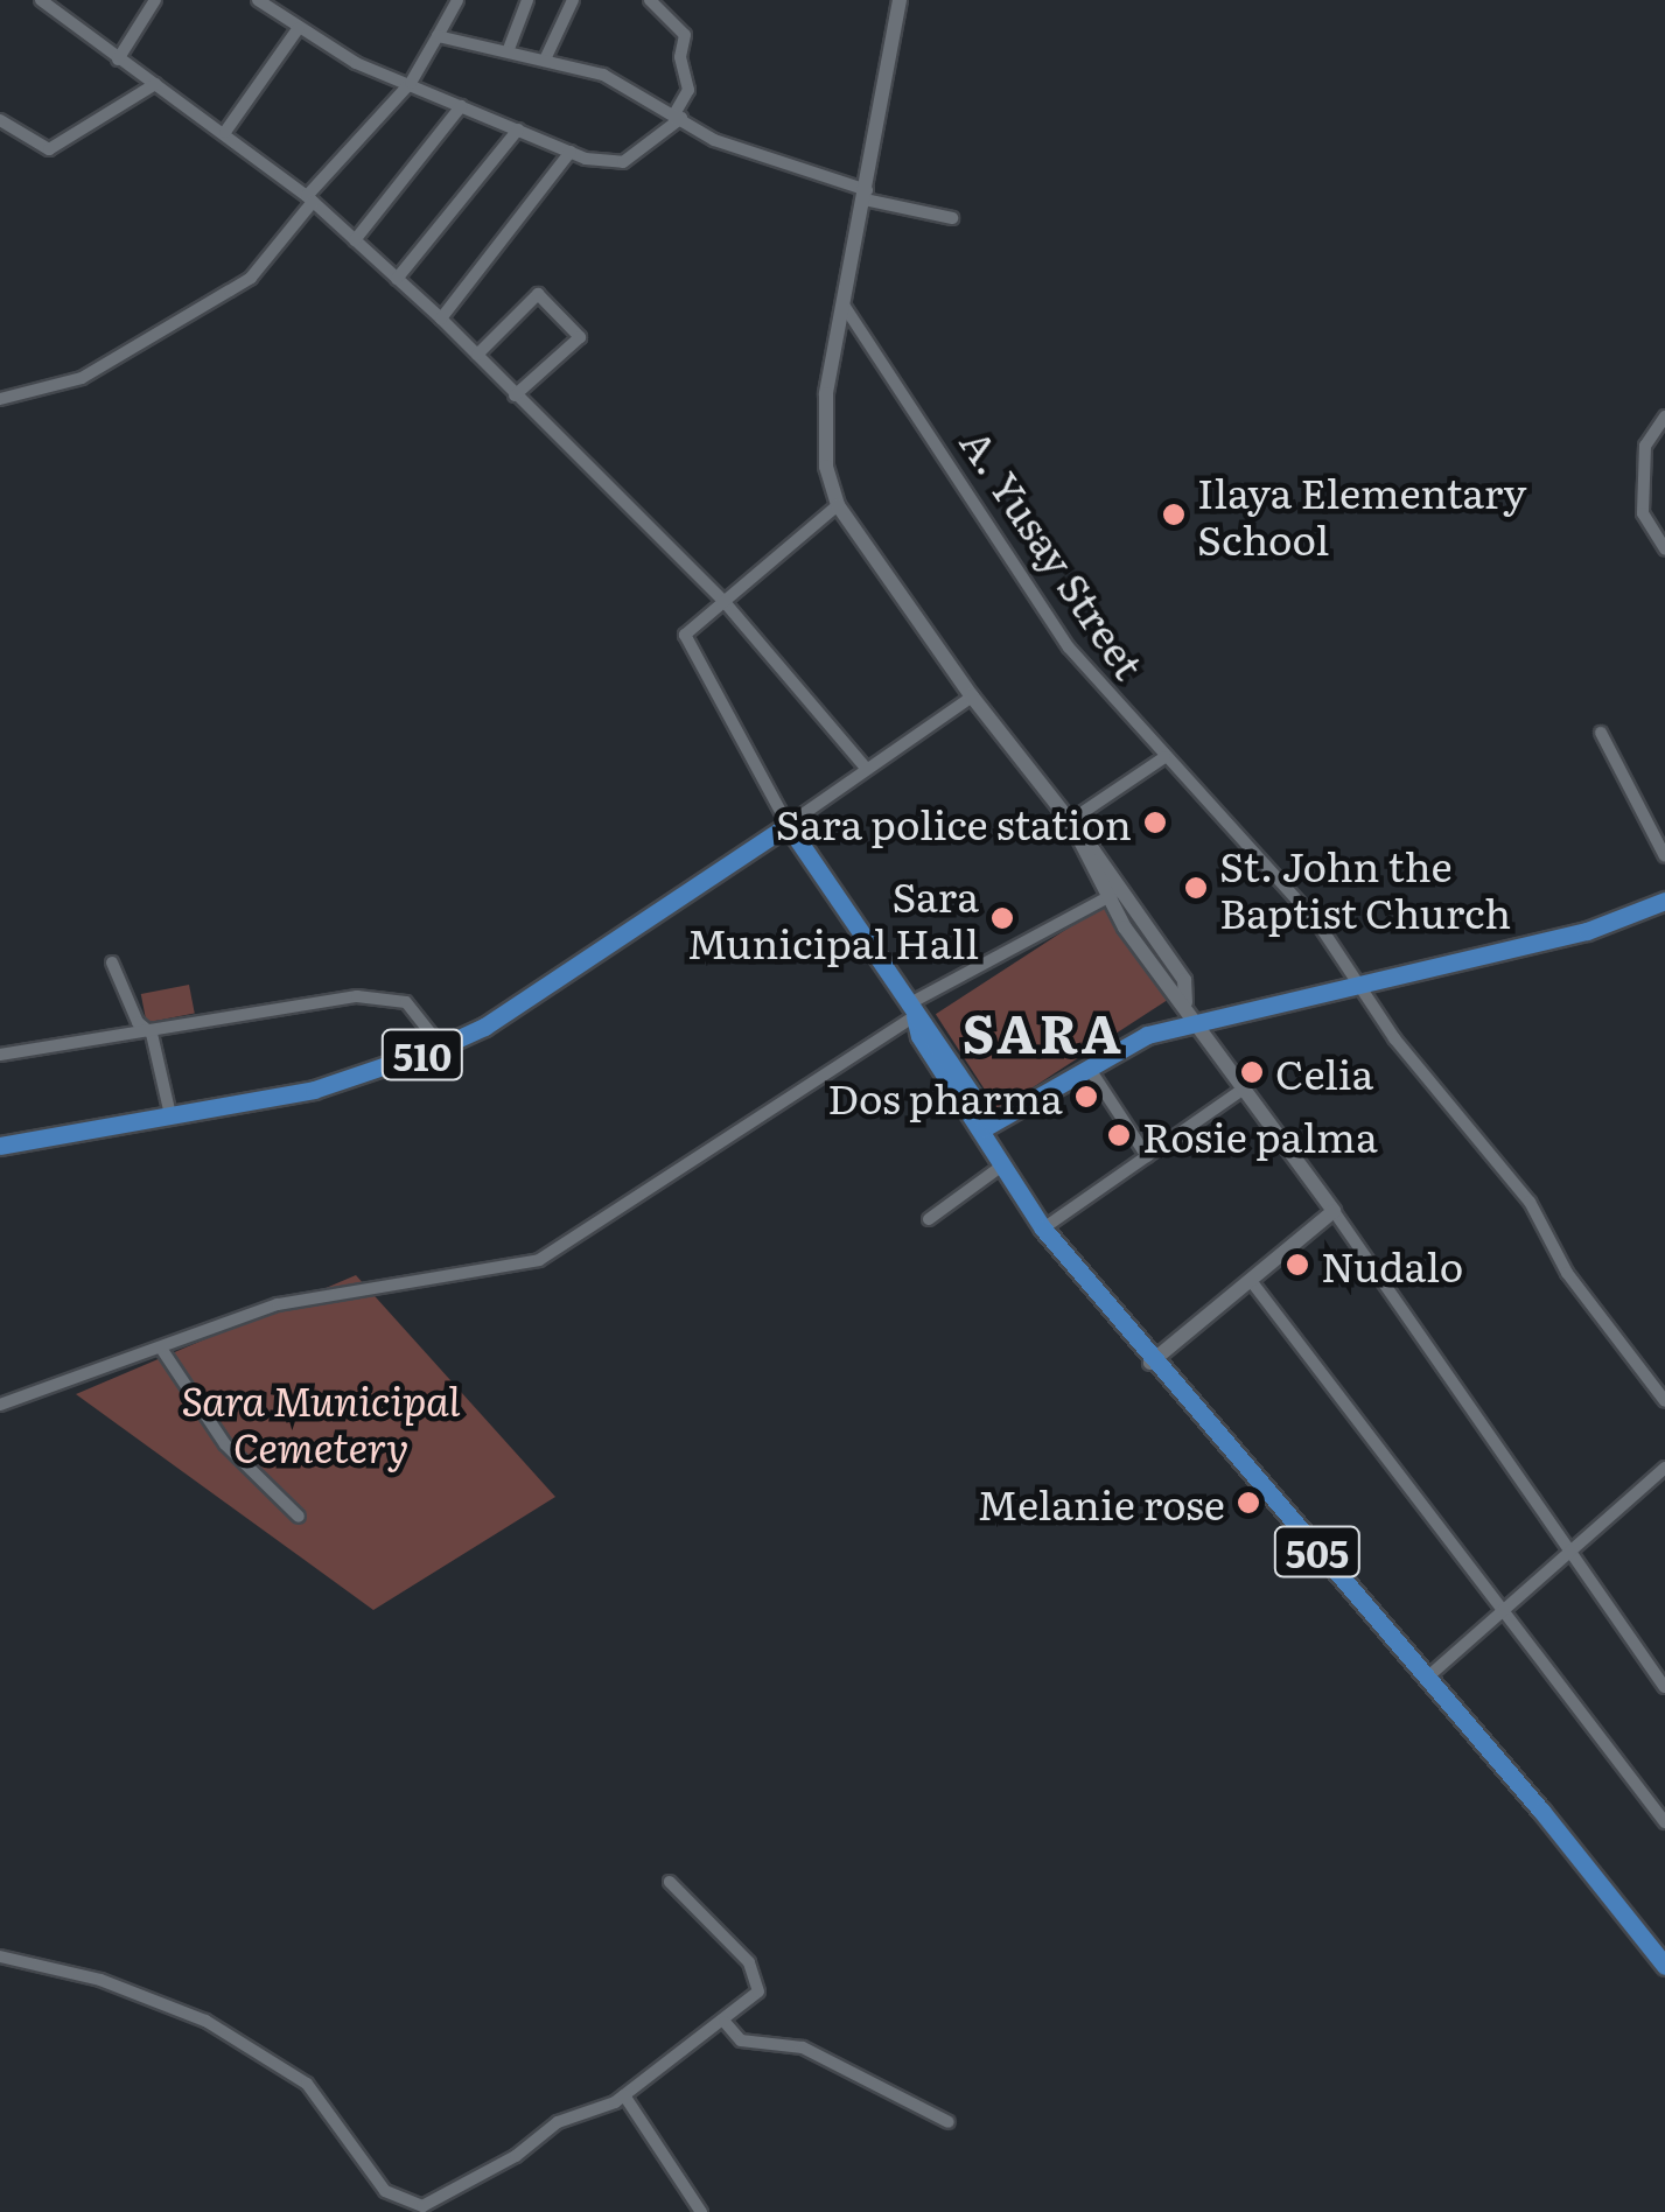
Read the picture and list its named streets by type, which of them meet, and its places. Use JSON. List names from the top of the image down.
{
  "streets": {
    "main road": ["510", "505"],
    "street": ["A. Yusay Street"]
  },
  "districts": ["SARA"],
  "parks": ["Sara Municipal Cemetery"],
  "places": [
    "Ilaya Elementary School",
    "Sara police station",
    "St. John the Baptist Church",
    "Sara Municipal Hall",
    "Celia",
    "Dos pharma",
    "Rosie palma",
    "Nudalo",
    "Melanie rose"
  ]
}
